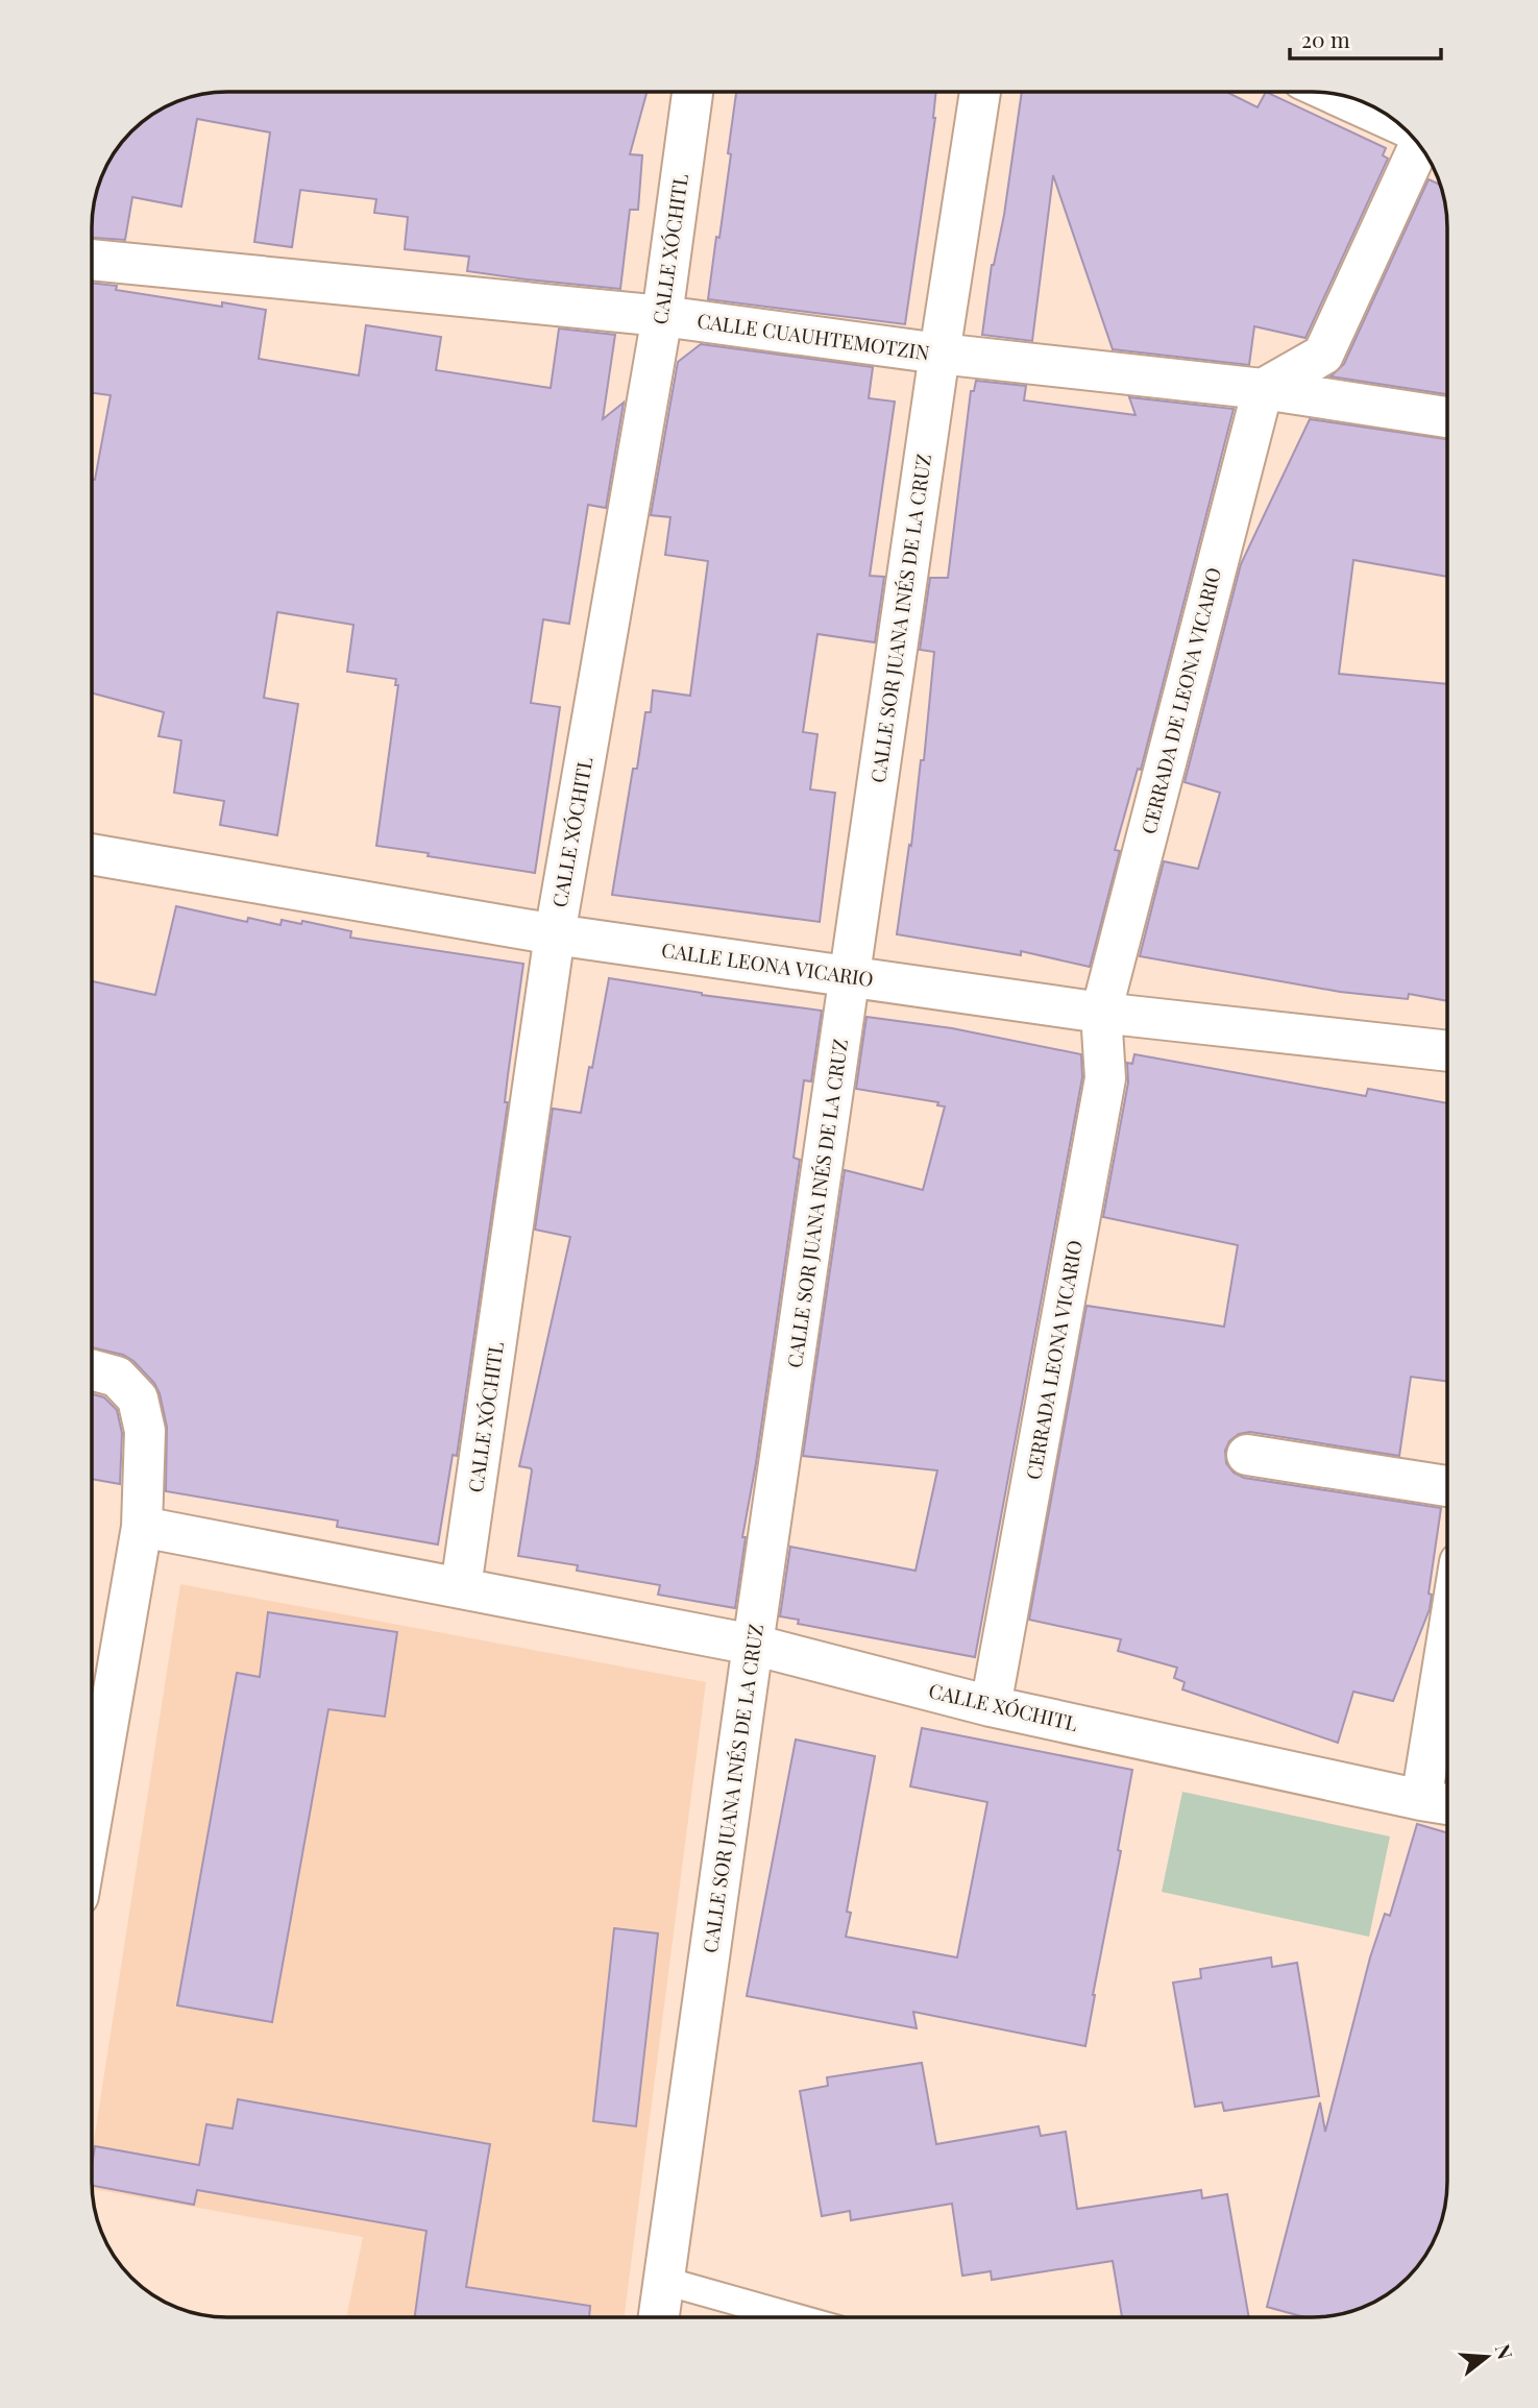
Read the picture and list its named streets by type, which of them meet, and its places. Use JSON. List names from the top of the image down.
{
  "streets": {
    "street": [
      "CALLE XÓCHITL",
      "CALLE CUAUHTEMOTZIN",
      "CALLE SOR JUANA INÉS DE LA CRUZ",
      "CERRADA DE LEONA VICARIO",
      "CALLE LEONA VICARIO",
      "CERRADA LEONA VICARIO"
    ]
  },
  "crossings": [
    ["CALLE XÓCHITL", "CALLE CUAUHTEMOTZIN"],
    ["CALLE XÓCHITL", "CALLE SOR JUANA INÉS DE LA CRUZ"],
    ["CALLE XÓCHITL", "CALLE LEONA VICARIO"],
    ["CALLE XÓCHITL", "CERRADA LEONA VICARIO"],
    ["CALLE CUAUHTEMOTZIN", "CALLE SOR JUANA INÉS DE LA CRUZ"],
    ["CALLE CUAUHTEMOTZIN", "CERRADA DE LEONA VICARIO"],
    ["CALLE SOR JUANA INÉS DE LA CRUZ", "CALLE LEONA VICARIO"],
    ["CERRADA DE LEONA VICARIO", "CALLE LEONA VICARIO"],
    ["CERRADA DE LEONA VICARIO", "CERRADA LEONA VICARIO"],
    ["CALLE LEONA VICARIO", "CERRADA LEONA VICARIO"]
  ],
  "scale_bar": "20 m",
  "north": "right"
}
